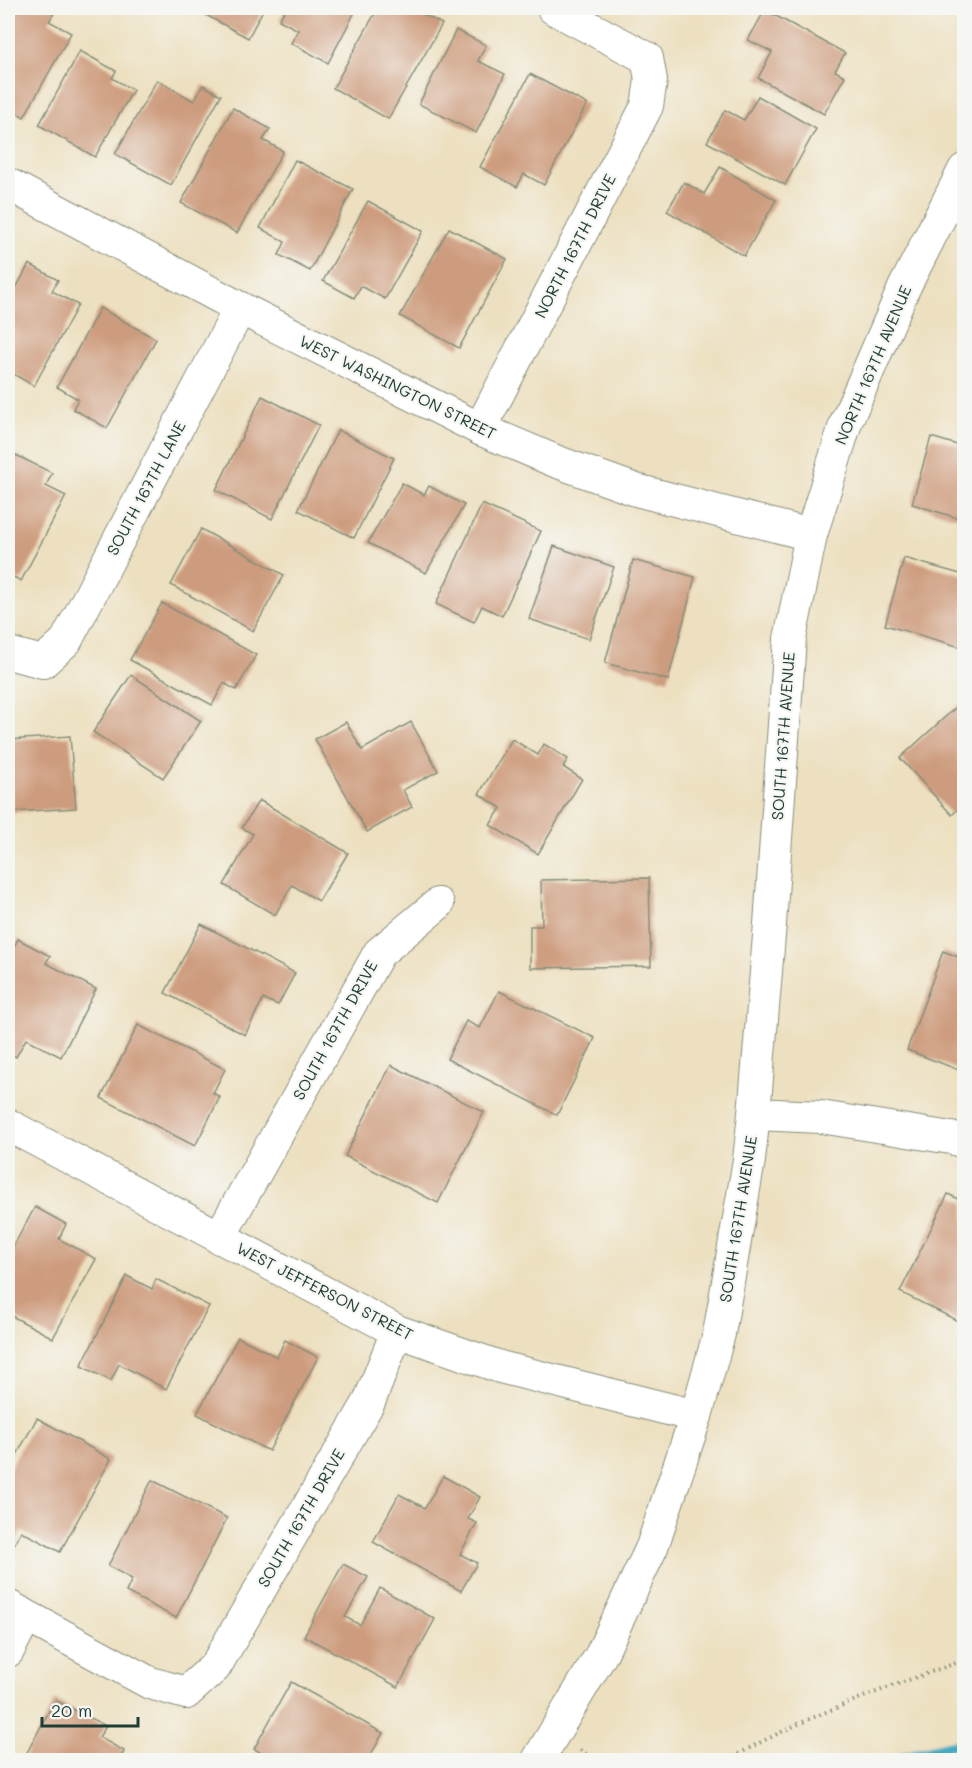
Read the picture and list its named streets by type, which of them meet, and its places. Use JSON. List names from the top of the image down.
{
  "streets": {
    "street": [
      "NORTH 167TH DRIVE",
      "NORTH 167TH AVENUE",
      "WEST WASHINGTON STREET",
      "SOUTH 167TH LANE",
      "SOUTH 167TH AVENUE",
      "SOUTH 167TH DRIVE",
      "WEST JEFFERSON STREET"
    ]
  },
  "crossings": [
    ["NORTH 167TH DRIVE", "WEST WASHINGTON STREET"],
    ["NORTH 167TH AVENUE", "WEST WASHINGTON STREET"],
    ["NORTH 167TH AVENUE", "SOUTH 167TH AVENUE"],
    ["WEST WASHINGTON STREET", "SOUTH 167TH LANE"],
    ["SOUTH 167TH AVENUE", "WEST JEFFERSON STREET"],
    ["SOUTH 167TH DRIVE", "WEST JEFFERSON STREET"]
  ],
  "scale_bar": "20 m"
}
